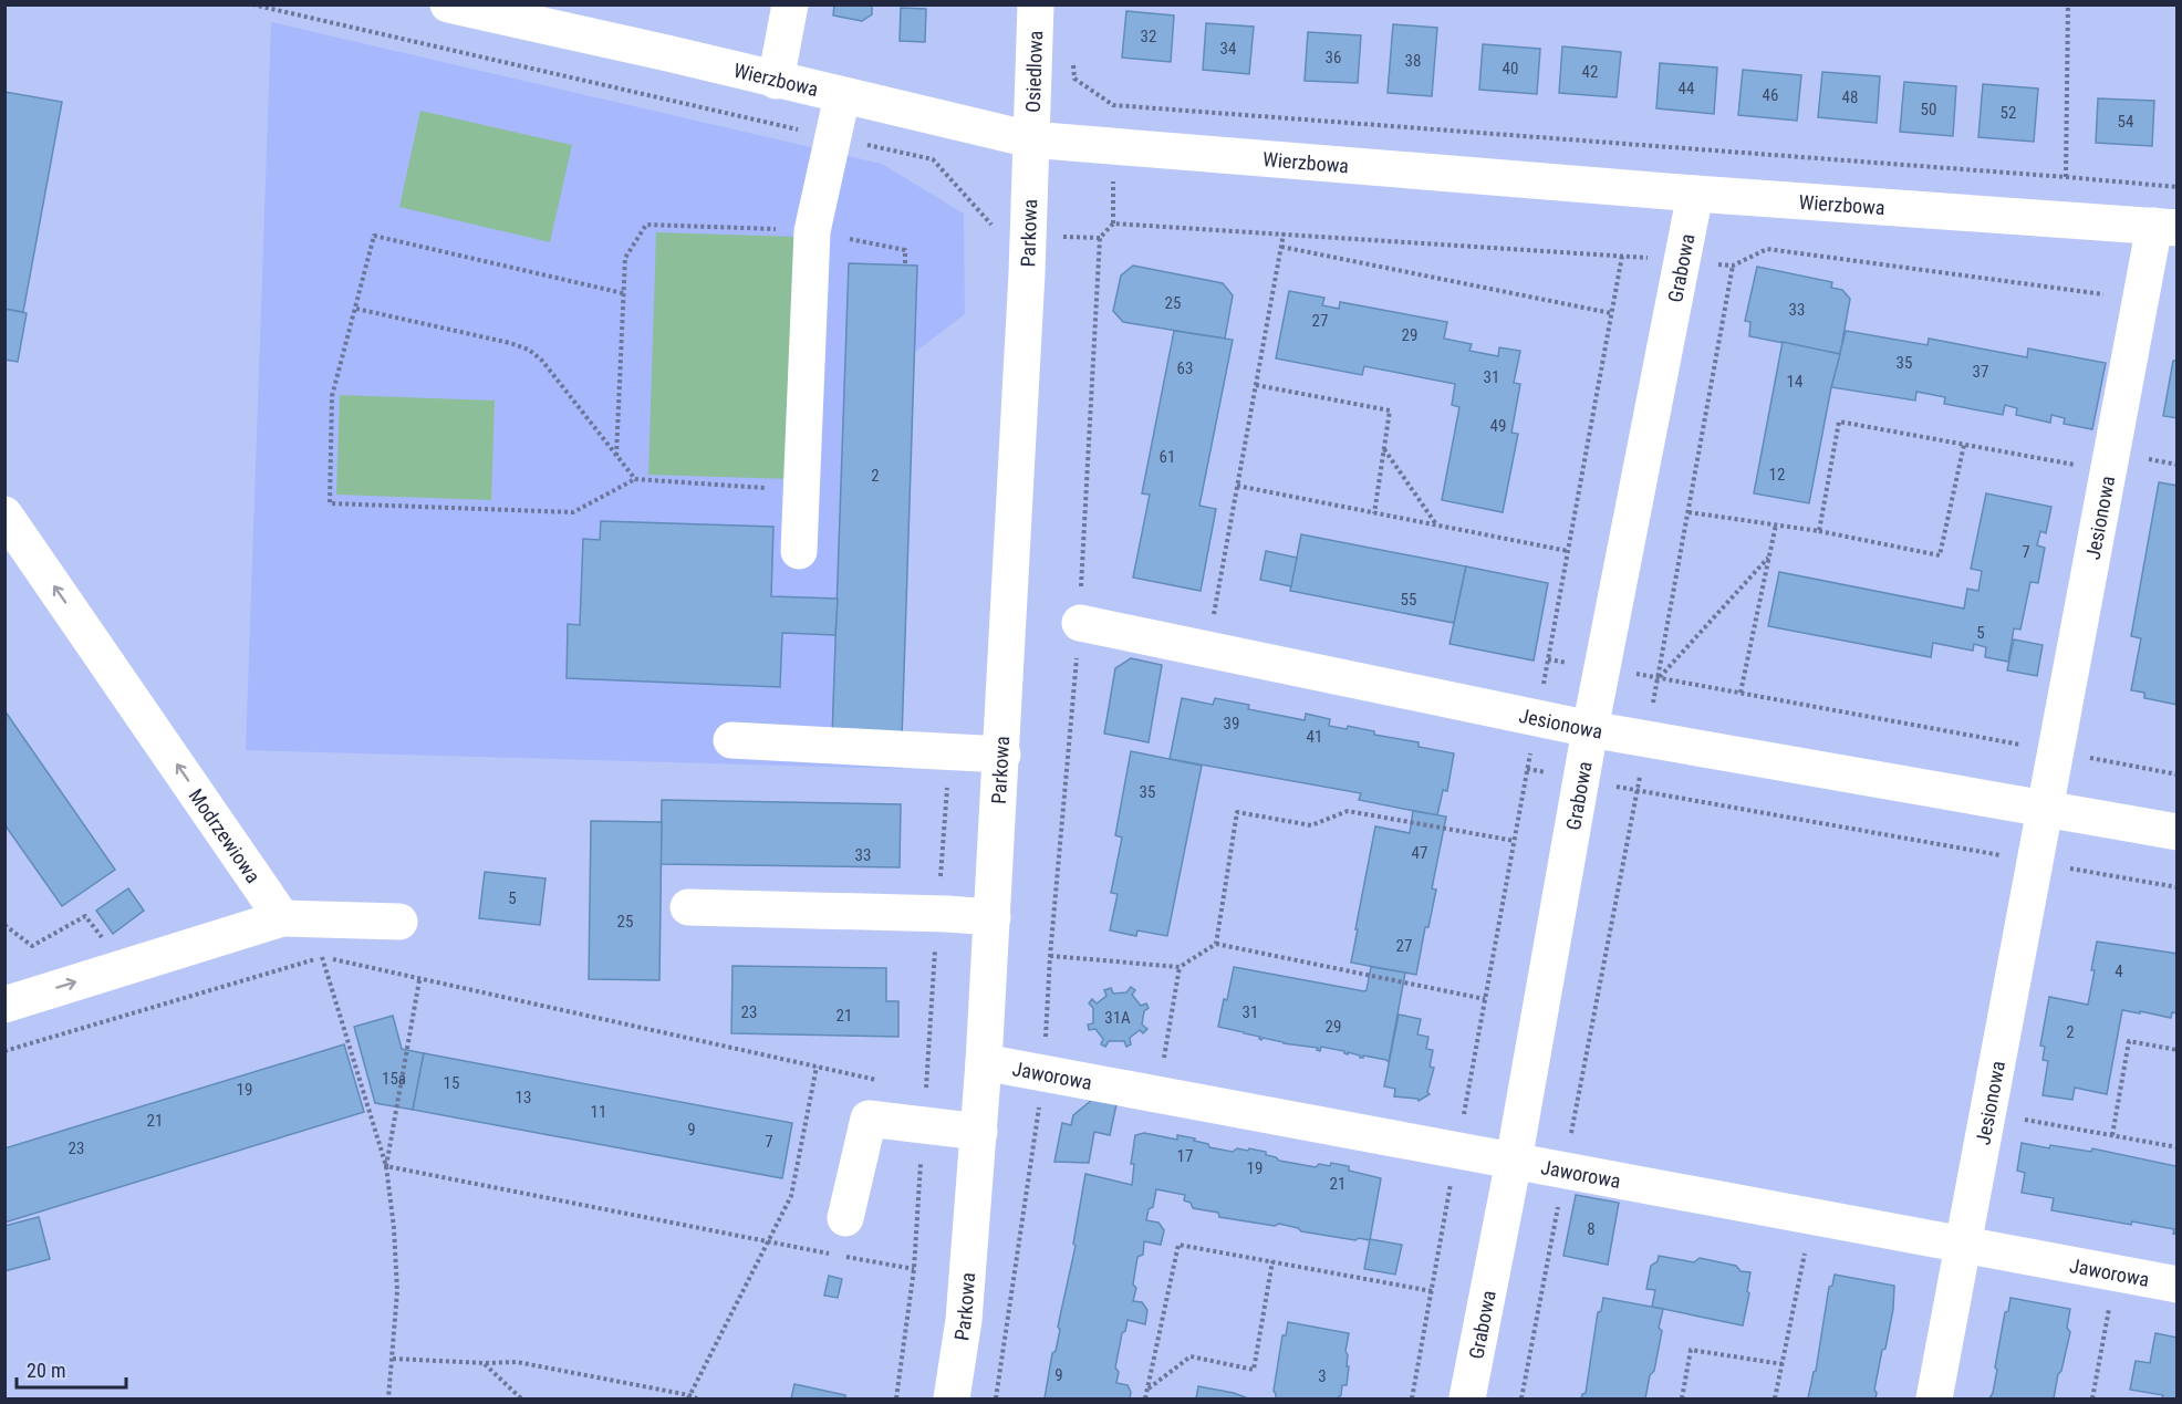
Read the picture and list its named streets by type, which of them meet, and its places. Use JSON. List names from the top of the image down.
{
  "streets": {
    "street": [
      "Osiedlowa",
      "Wierzbowa",
      "Parkowa",
      "Grabowa",
      "Jesionowa",
      "Modrzewiowa",
      "Jaworowa"
    ]
  },
  "crossings": [
    ["Osiedlowa", "Wierzbowa"],
    ["Osiedlowa", "Parkowa"],
    ["Wierzbowa", "Parkowa"],
    ["Wierzbowa", "Grabowa"],
    ["Wierzbowa", "Jesionowa"],
    ["Parkowa", "Jaworowa"],
    ["Grabowa", "Jesionowa"],
    ["Grabowa", "Jaworowa"],
    ["Jesionowa", "Jaworowa"]
  ],
  "one_way": ["Modrzewiowa"],
  "house_numbers": [
    "32",
    "34",
    "36",
    "38",
    "40",
    "42",
    "44",
    "46",
    "48",
    "50",
    "52",
    "54",
    "25",
    "33",
    "27",
    "29",
    "35",
    "63",
    "37",
    "31",
    "14",
    "49",
    "61",
    "12",
    "2",
    "7",
    "55",
    "5",
    "39",
    "41",
    "35",
    "47",
    "33",
    "5",
    "25",
    "27",
    "4",
    "23",
    "31",
    "21",
    "31A",
    "29",
    "2",
    "15a",
    "15",
    "19",
    "13",
    "11",
    "21",
    "9",
    "7",
    "23",
    "17",
    "19",
    "21",
    "8",
    "9",
    "3"
  ],
  "scale_bar": "20 m"
}
